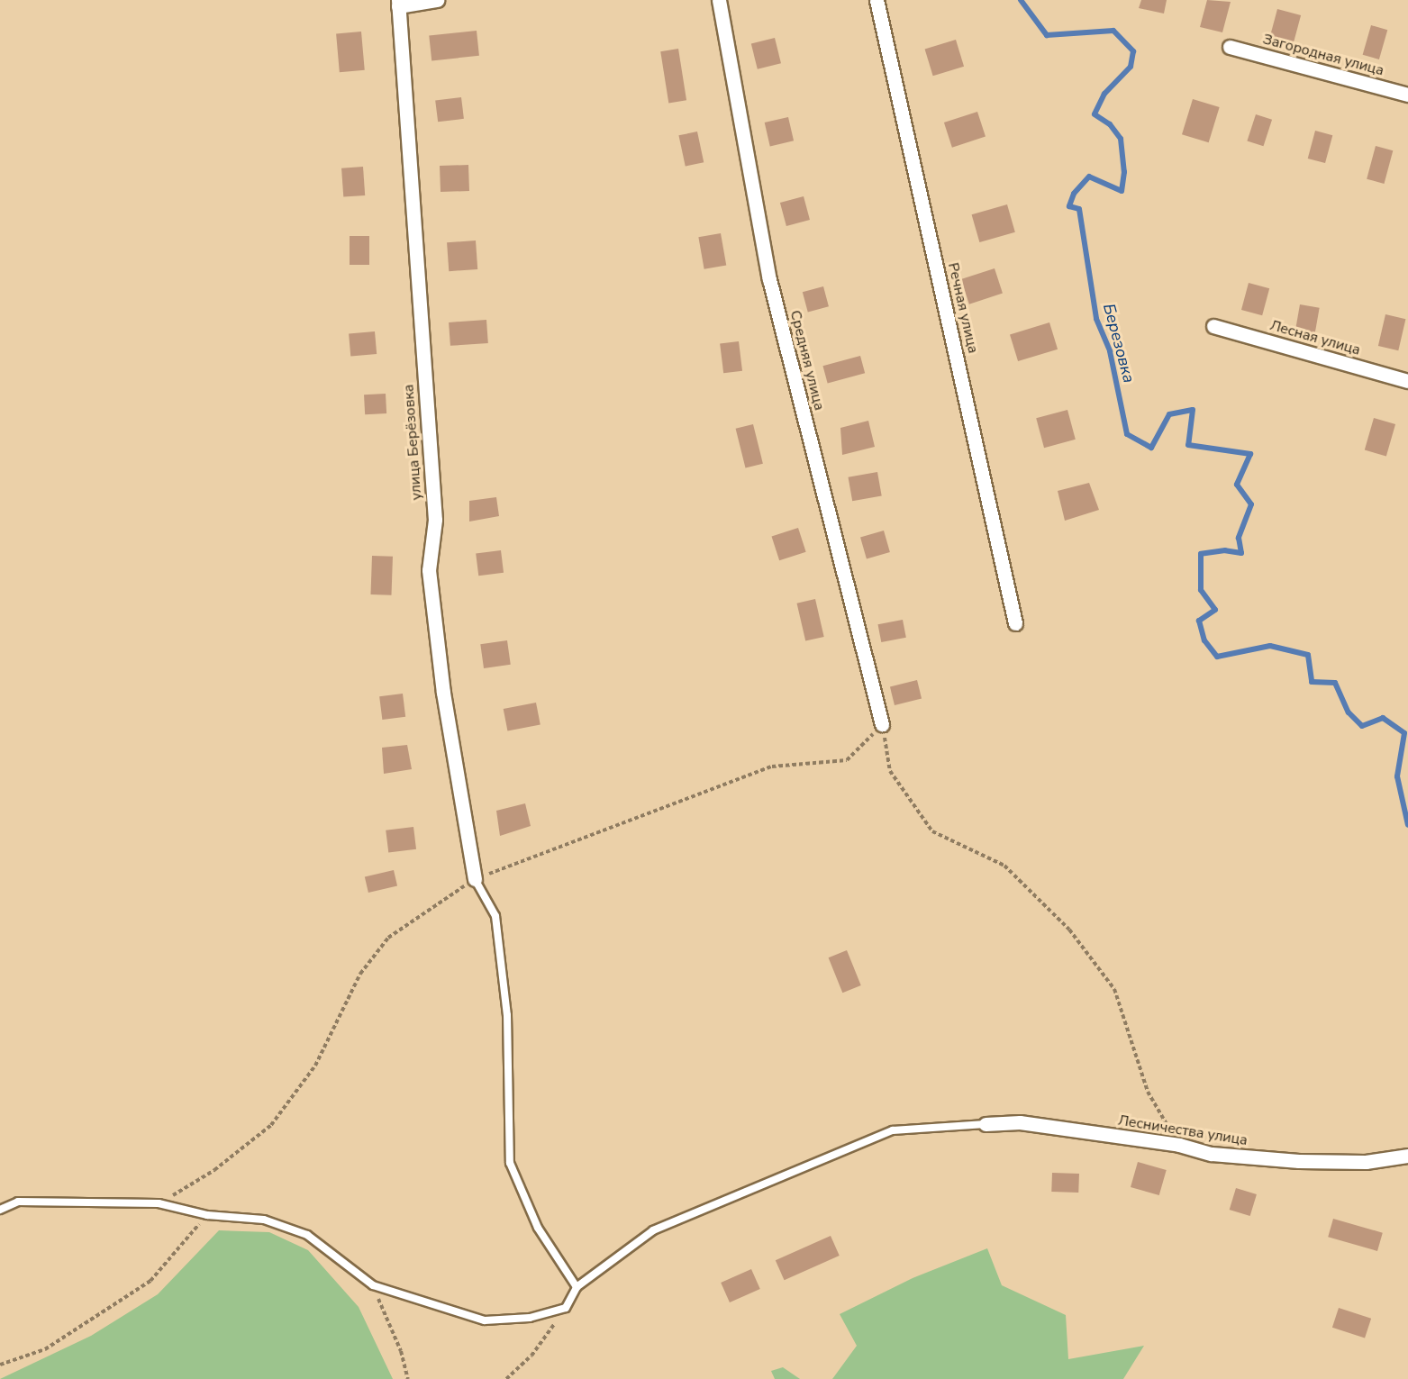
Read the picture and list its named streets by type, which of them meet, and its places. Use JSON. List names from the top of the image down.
{
  "streets": {
    "street": [
      "Загородная улица",
      "Речная улица",
      "Лесная улица",
      "Средняя улица",
      "улица Берёзовка",
      "Лесничества улица"
    ]
  },
  "water": ["Березовка"]
}
